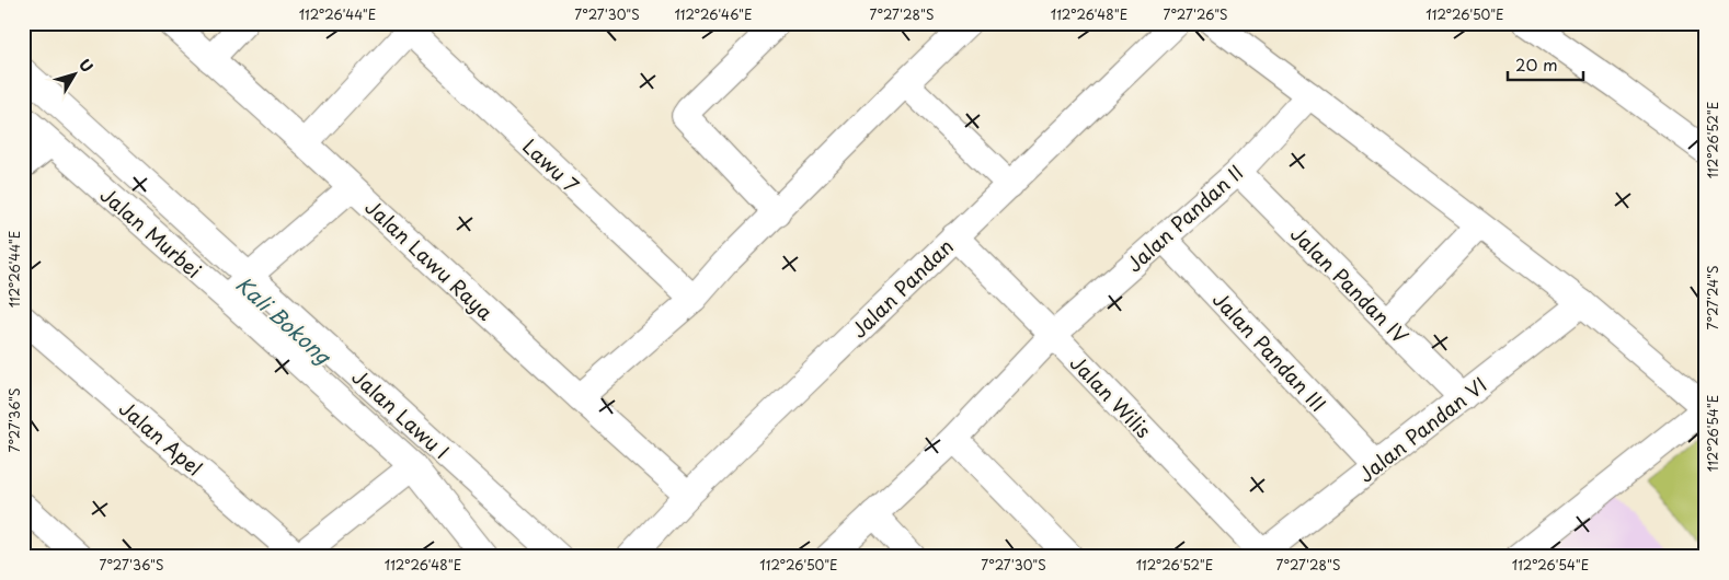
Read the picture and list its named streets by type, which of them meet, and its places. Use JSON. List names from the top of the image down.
{
  "streets": {
    "street": [
      "Lawu 7",
      "Jalan Pandan II",
      "Jalan Murbei",
      "Jalan Lawu Raya",
      "Jalan Pandan IV",
      "Jalan Pandan",
      "Jalan Pandan III",
      "Jalan Wilis",
      "Jalan Lawu I",
      "Jalan Pandan VI",
      "Jalan Apel"
    ]
  },
  "crossings": [
    ["Jalan Pandan II", "Jalan Pandan IV"],
    ["Jalan Pandan II", "Jalan Pandan III"],
    ["Jalan Pandan II", "Jalan Wilis"],
    ["Jalan Lawu Raya", "Jalan Pandan"],
    ["Jalan Pandan IV", "Jalan Pandan VI"],
    ["Jalan Pandan", "Jalan Wilis"],
    ["Jalan Pandan III", "Jalan Pandan VI"],
    ["Jalan Wilis", "Jalan Pandan VI"]
  ],
  "water": ["Kali Bokong"],
  "scale_bar": "20 m",
  "north": "top right",
  "coordinates": [
    "112°26'44\"E",
    "7°27'30\"S",
    "112°26'46\"E",
    "7°27'28\"S",
    "112°26'48\"E",
    "7°27'26\"S",
    "112°26'50\"E",
    "112°26'52\"E",
    "7°27'24\"S",
    "7°27'36\"S",
    "112°26'54\"E"
  ]
}
